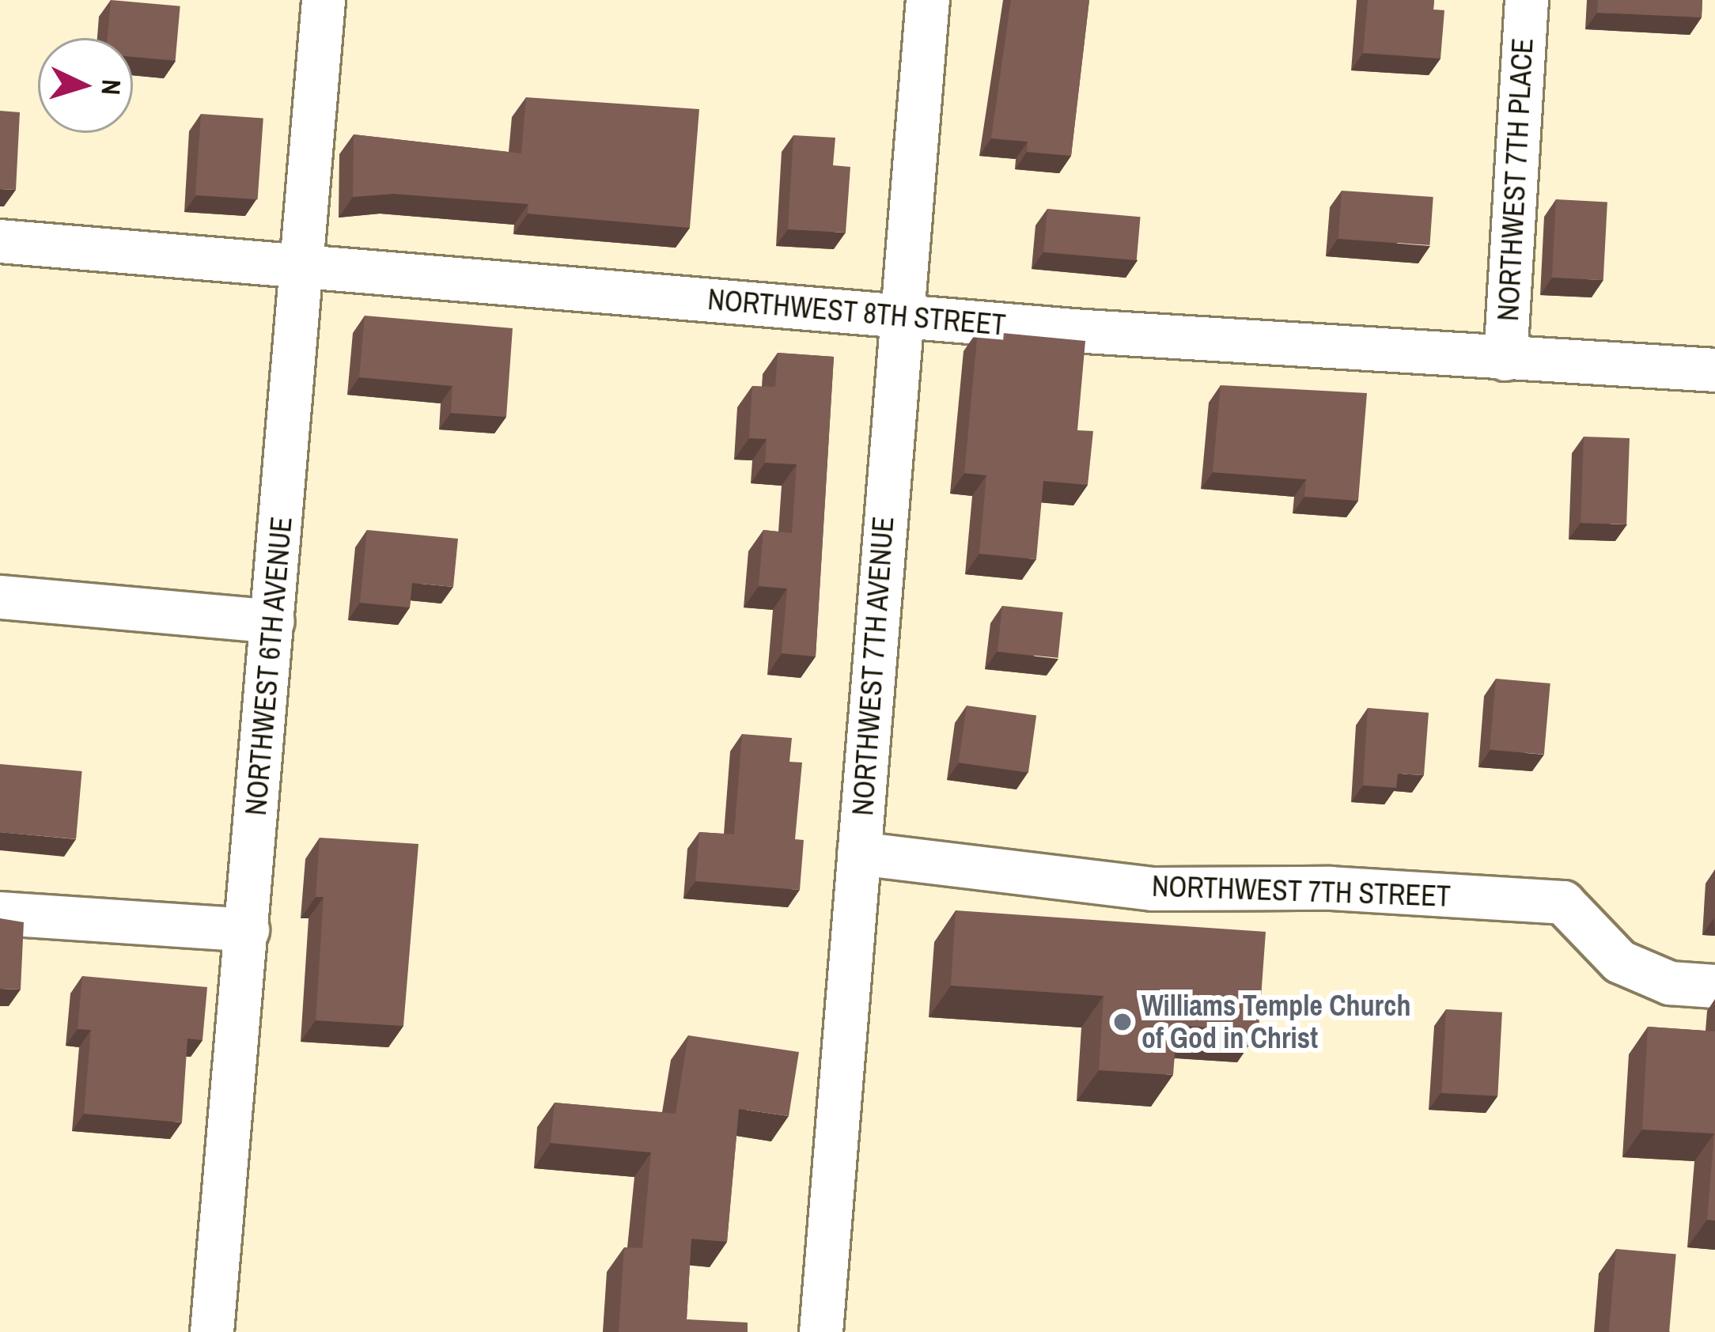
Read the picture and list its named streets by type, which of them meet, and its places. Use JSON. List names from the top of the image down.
{
  "streets": {
    "street": [
      "NORTHWEST 7TH PLACE",
      "NORTHWEST 8TH STREET",
      "NORTHWEST 6TH AVENUE",
      "NORTHWEST 7TH AVENUE",
      "NORTHWEST 7TH STREET"
    ]
  },
  "crossings": [
    ["NORTHWEST 7TH PLACE", "NORTHWEST 8TH STREET"],
    ["NORTHWEST 8TH STREET", "NORTHWEST 6TH AVENUE"],
    ["NORTHWEST 8TH STREET", "NORTHWEST 7TH AVENUE"],
    ["NORTHWEST 7TH AVENUE", "NORTHWEST 7TH STREET"]
  ],
  "places": ["Williams Temple Church of God in Christ"],
  "north": "right"
}
